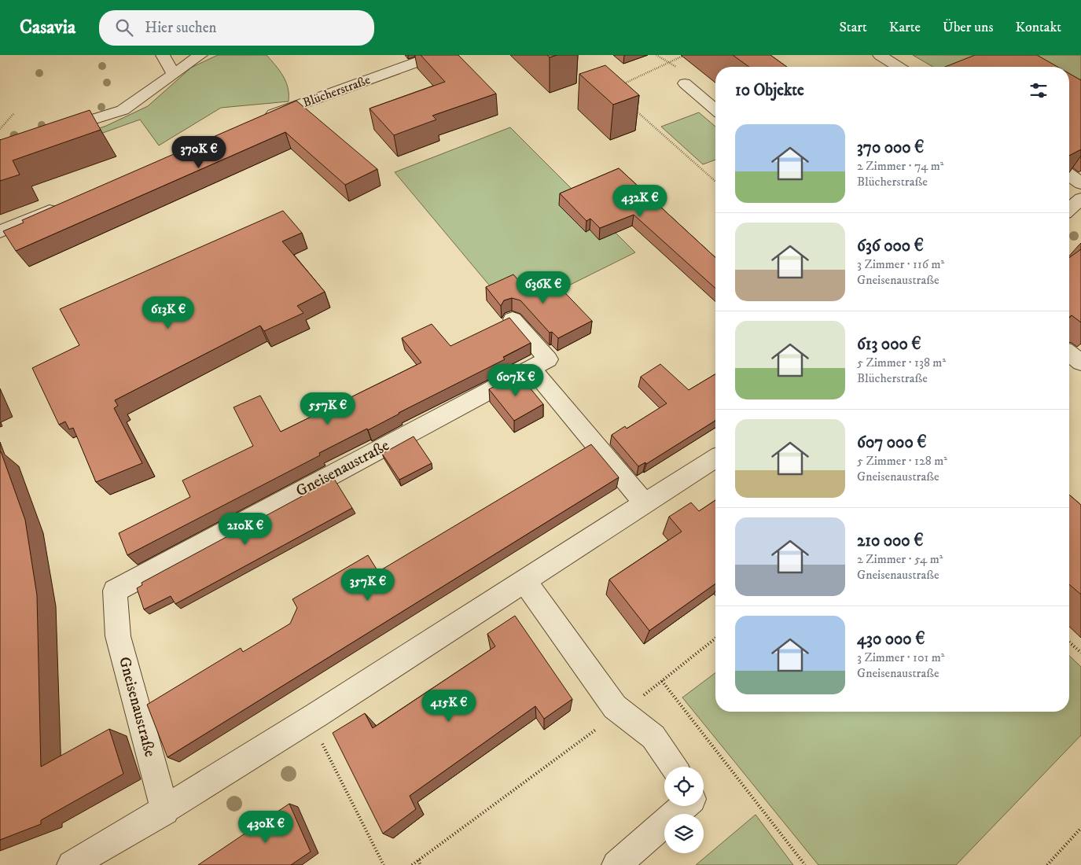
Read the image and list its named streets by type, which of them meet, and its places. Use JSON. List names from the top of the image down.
{
  "streets": {
    "street": ["Blücherstraße", "Gneisenaustraße"]
  },
  "page": {
    "header": "Casavia",
    "search": "Hier suchen",
    "nav": [
      "Start",
      "Karte",
      "Über uns",
      "Kontakt"
    ],
    "heading": "10 Objekte",
    "list": [
      {
        "name": "370 000 €",
        "note": "2 Zimmer · 74 m² · Blücherstraße"
      },
      {
        "name": "636 000 €",
        "note": "3 Zimmer · 116 m² · Gneisenaustraße"
      },
      {
        "name": "613 000 €",
        "note": "5 Zimmer · 138 m² · Blücherstraße"
      },
      {
        "name": "607 000 €",
        "note": "5 Zimmer · 128 m² · Gneisenaustraße"
      },
      {
        "name": "210 000 €",
        "note": "2 Zimmer · 54 m² · Gneisenaustraße"
      },
      {
        "name": "430 000 €",
        "note": "3 Zimmer · 101 m² · Gneisenaustraße"
      }
    ],
    "price": [
      "370K €",
      "432K €",
      "636K €",
      "613K €",
      "607K €",
      "557K €",
      "210K €",
      "357K €",
      "415K €",
      "430K €"
    ]
  }
}
